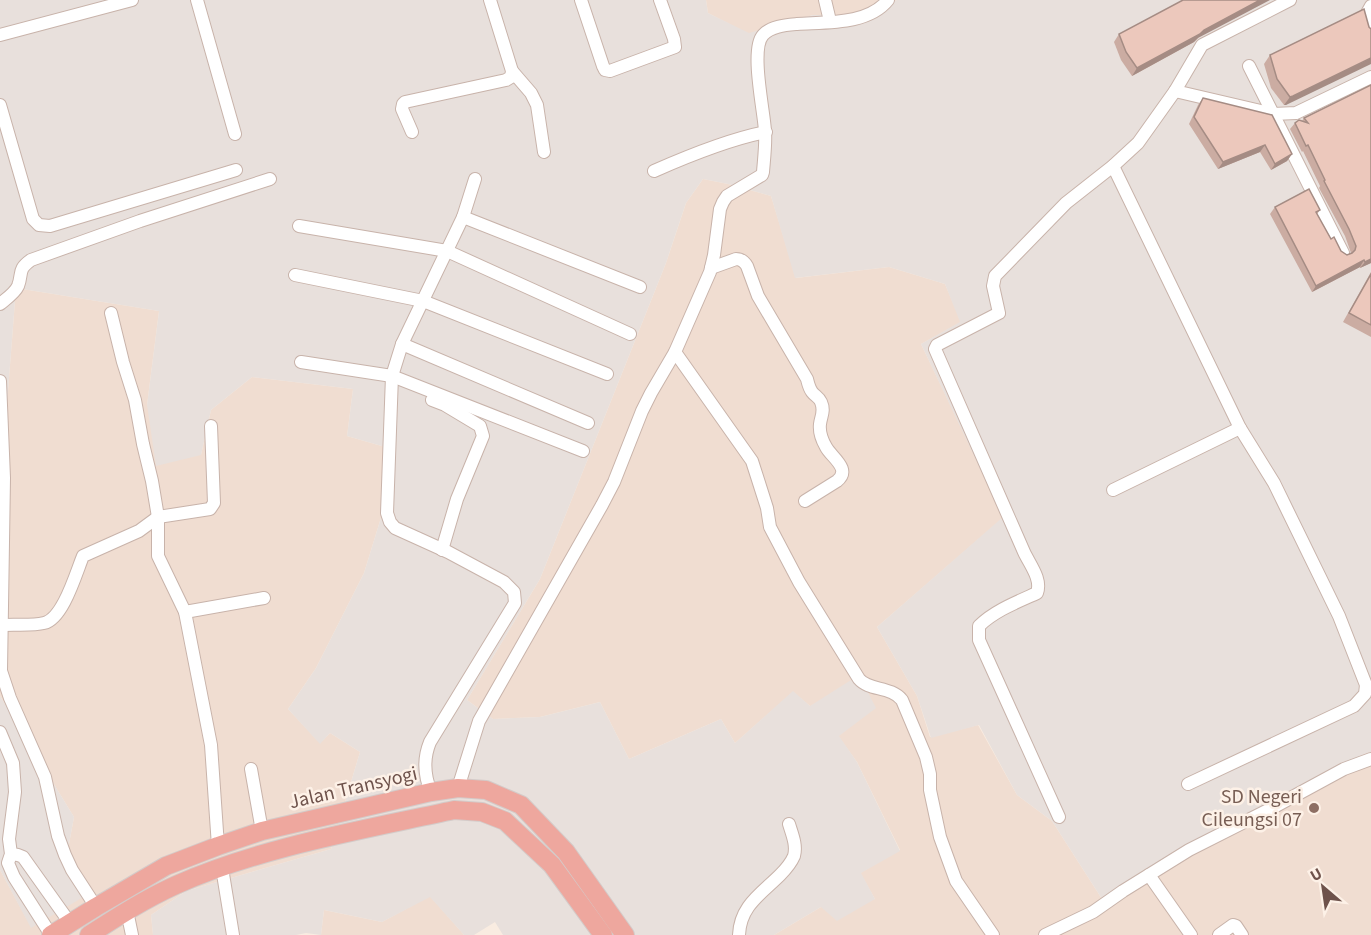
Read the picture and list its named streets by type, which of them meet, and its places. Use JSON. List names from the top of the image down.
{
  "streets": {
    "highway": ["Jalan Transyogi"]
  },
  "places": ["SD Negeri Cileungsi 07"],
  "north": "top left"
}
